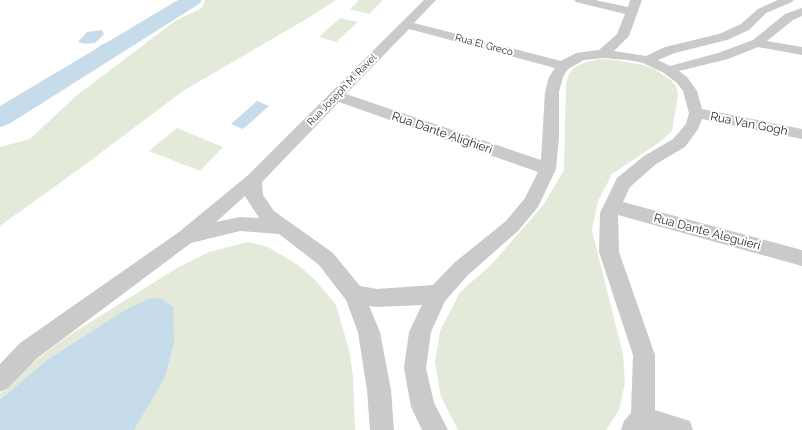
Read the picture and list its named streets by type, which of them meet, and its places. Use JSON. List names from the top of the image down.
{
  "streets": {
    "street": [
      "Rua El Greco",
      "Rua Joseph M. Ravel",
      "Rua Van Gogh",
      "Rua Dante Alighieri",
      "Rua Dante Aleguieri"
    ]
  },
  "crossings": [
    ["Rua El Greco", "Rua Joseph M. Ravel"],
    ["Rua Joseph M. Ravel", "Rua Dante Alighieri"]
  ]
}
